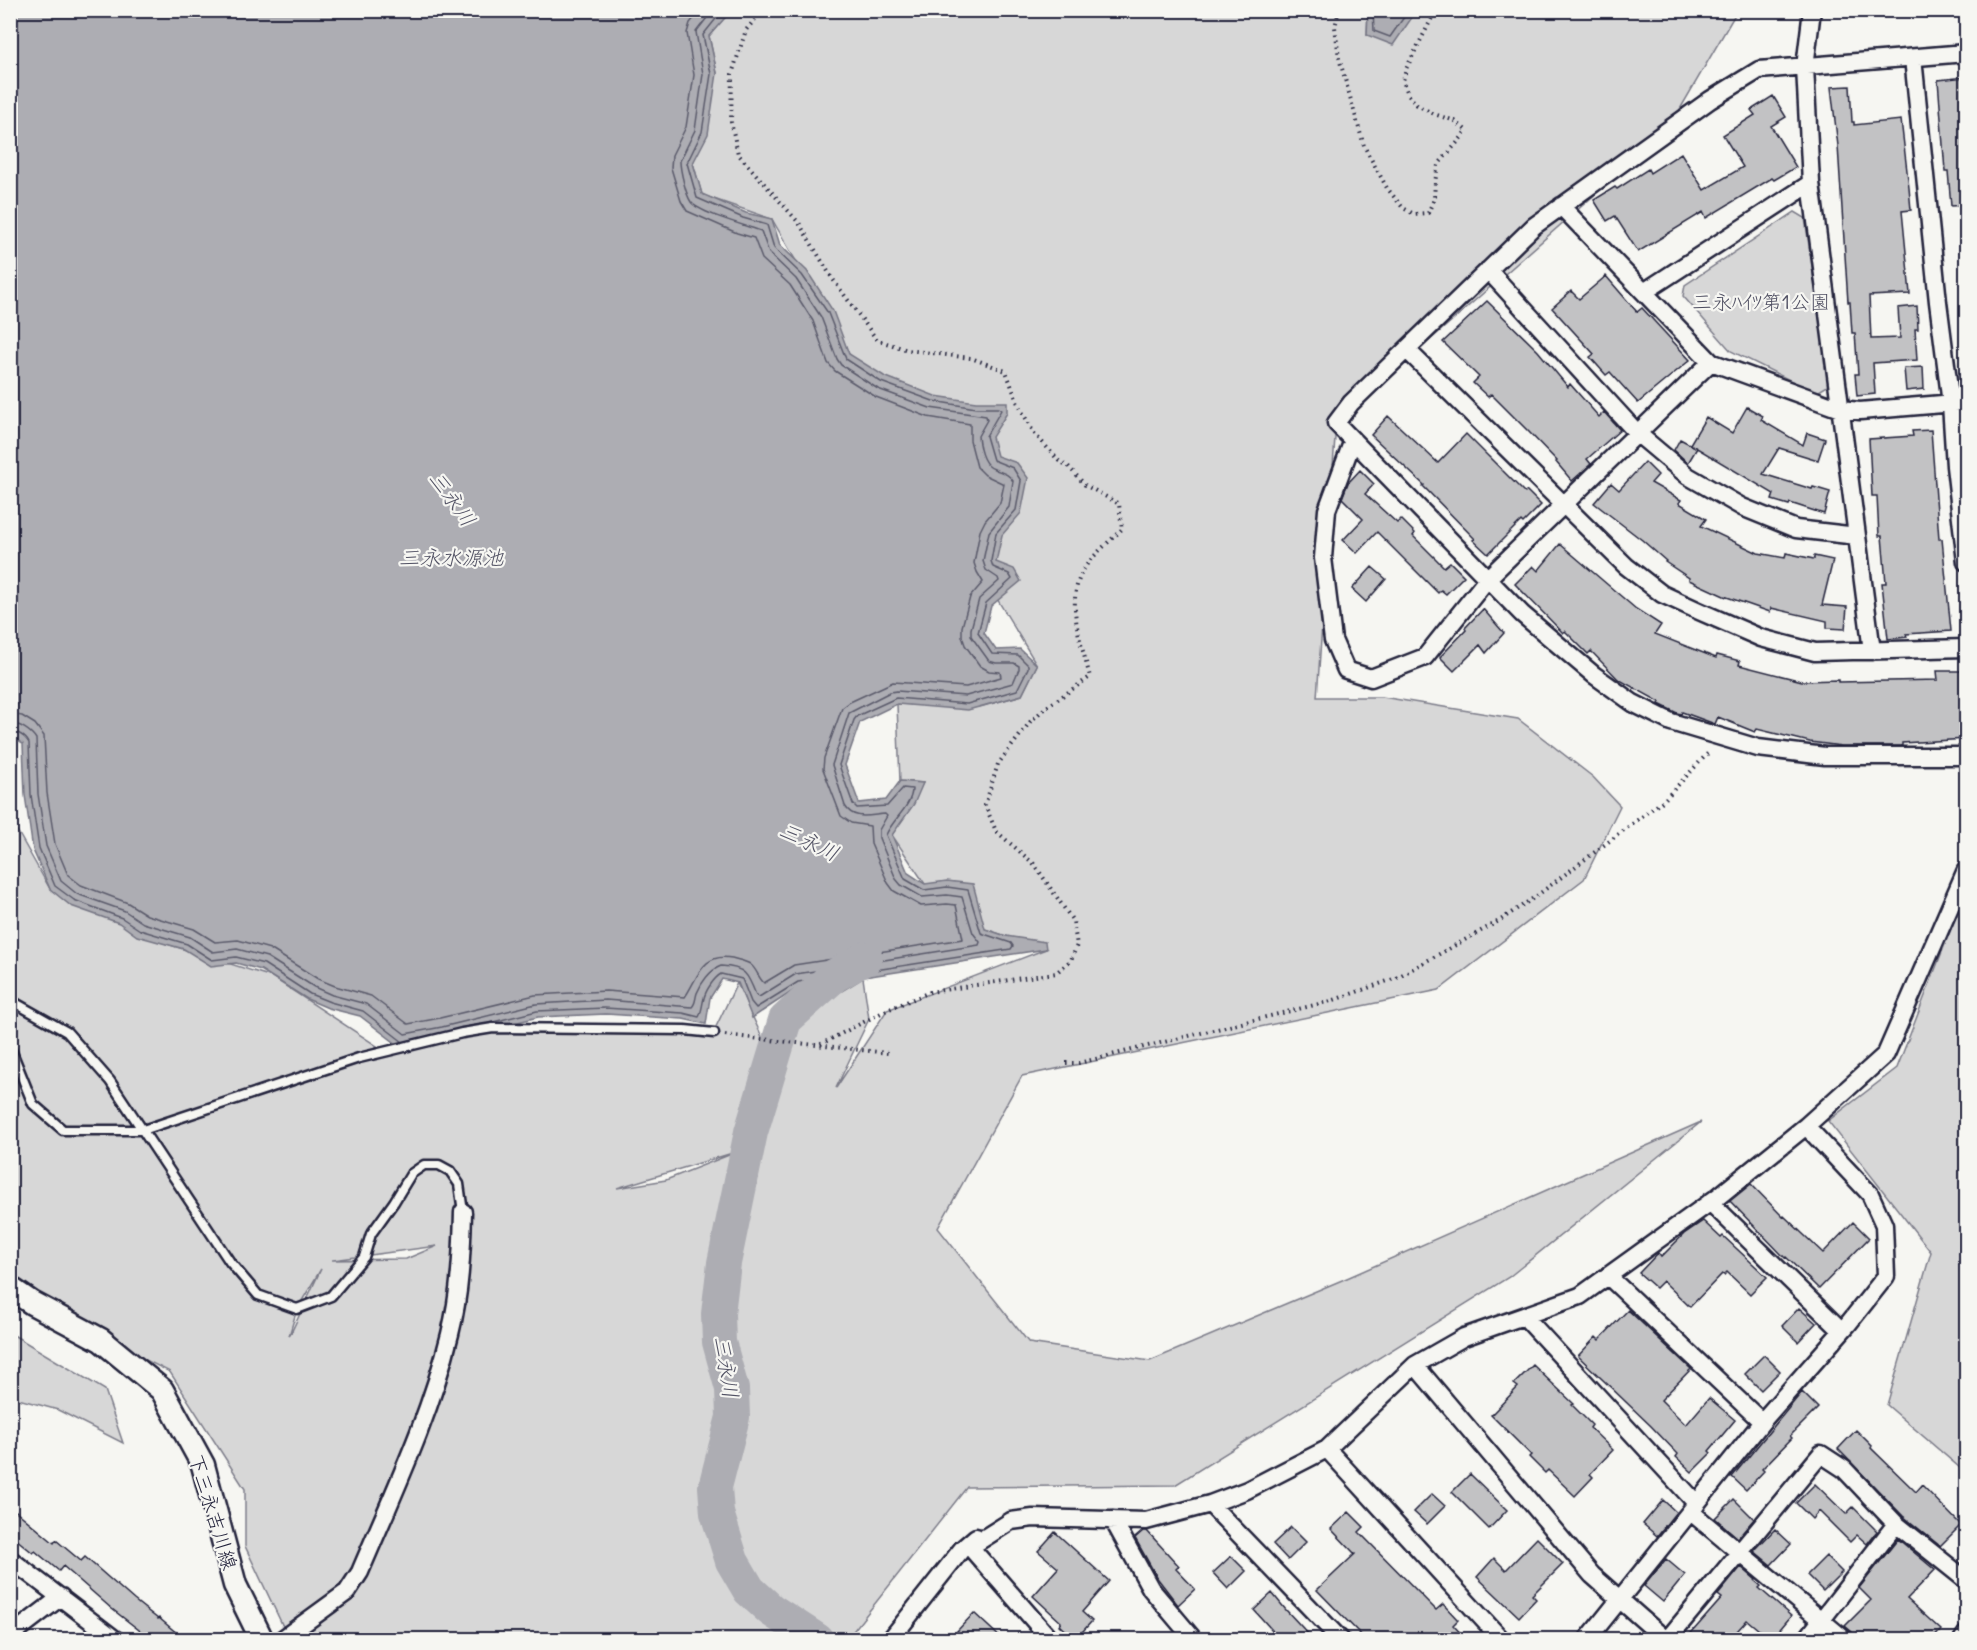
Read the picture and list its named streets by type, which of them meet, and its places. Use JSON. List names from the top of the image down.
{
  "streets": {
    "main road": ["下三永吉川線"]
  },
  "water": ["三永川", "三永水源池"],
  "parks": ["三永ﾊｲﾂ第1公園"]
}
